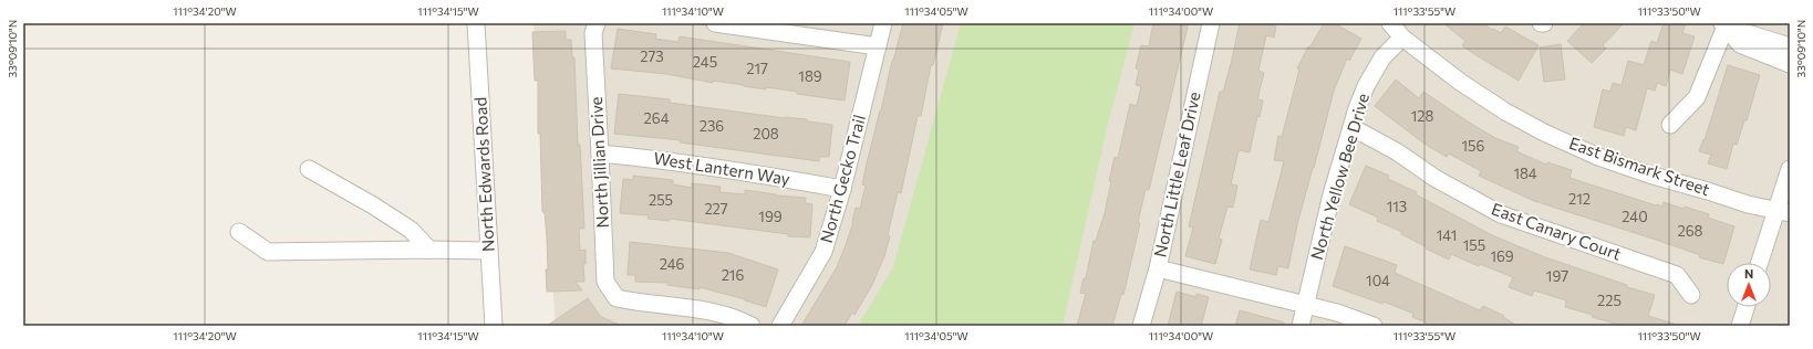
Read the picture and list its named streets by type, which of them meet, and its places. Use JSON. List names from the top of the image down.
{
  "streets": {
    "street": [
      "North Jillian Drive",
      "East Bismark Street",
      "West Lantern Way",
      "North Edwards Road",
      "North Little Leaf Drive",
      "North Yellow Bee Drive",
      "North Gecko Trail",
      "East Canary Court"
    ]
  },
  "crossings": [
    ["North Jillian Drive", "West Lantern Way"],
    ["East Bismark Street", "North Yellow Bee Drive"],
    ["West Lantern Way", "North Gecko Trail"],
    ["North Yellow Bee Drive", "East Canary Court"]
  ],
  "house_numbers": [
    "273",
    "245",
    "217",
    "189",
    "128",
    "264",
    "236",
    "208",
    "156",
    "184",
    "212",
    "255",
    "113",
    "227",
    "199",
    "240",
    "268",
    "141",
    "155",
    "169",
    "246",
    "216",
    "197",
    "104",
    "225"
  ],
  "north": "top",
  "coordinates": [
    "111°34'20\"W",
    "111°34'15\"W",
    "111°34'10\"W",
    "111°34'05\"W",
    "111°34'00\"W",
    "111°33'55\"W",
    "111°33'50\"W",
    "33°09'10\"N"
  ]
}
